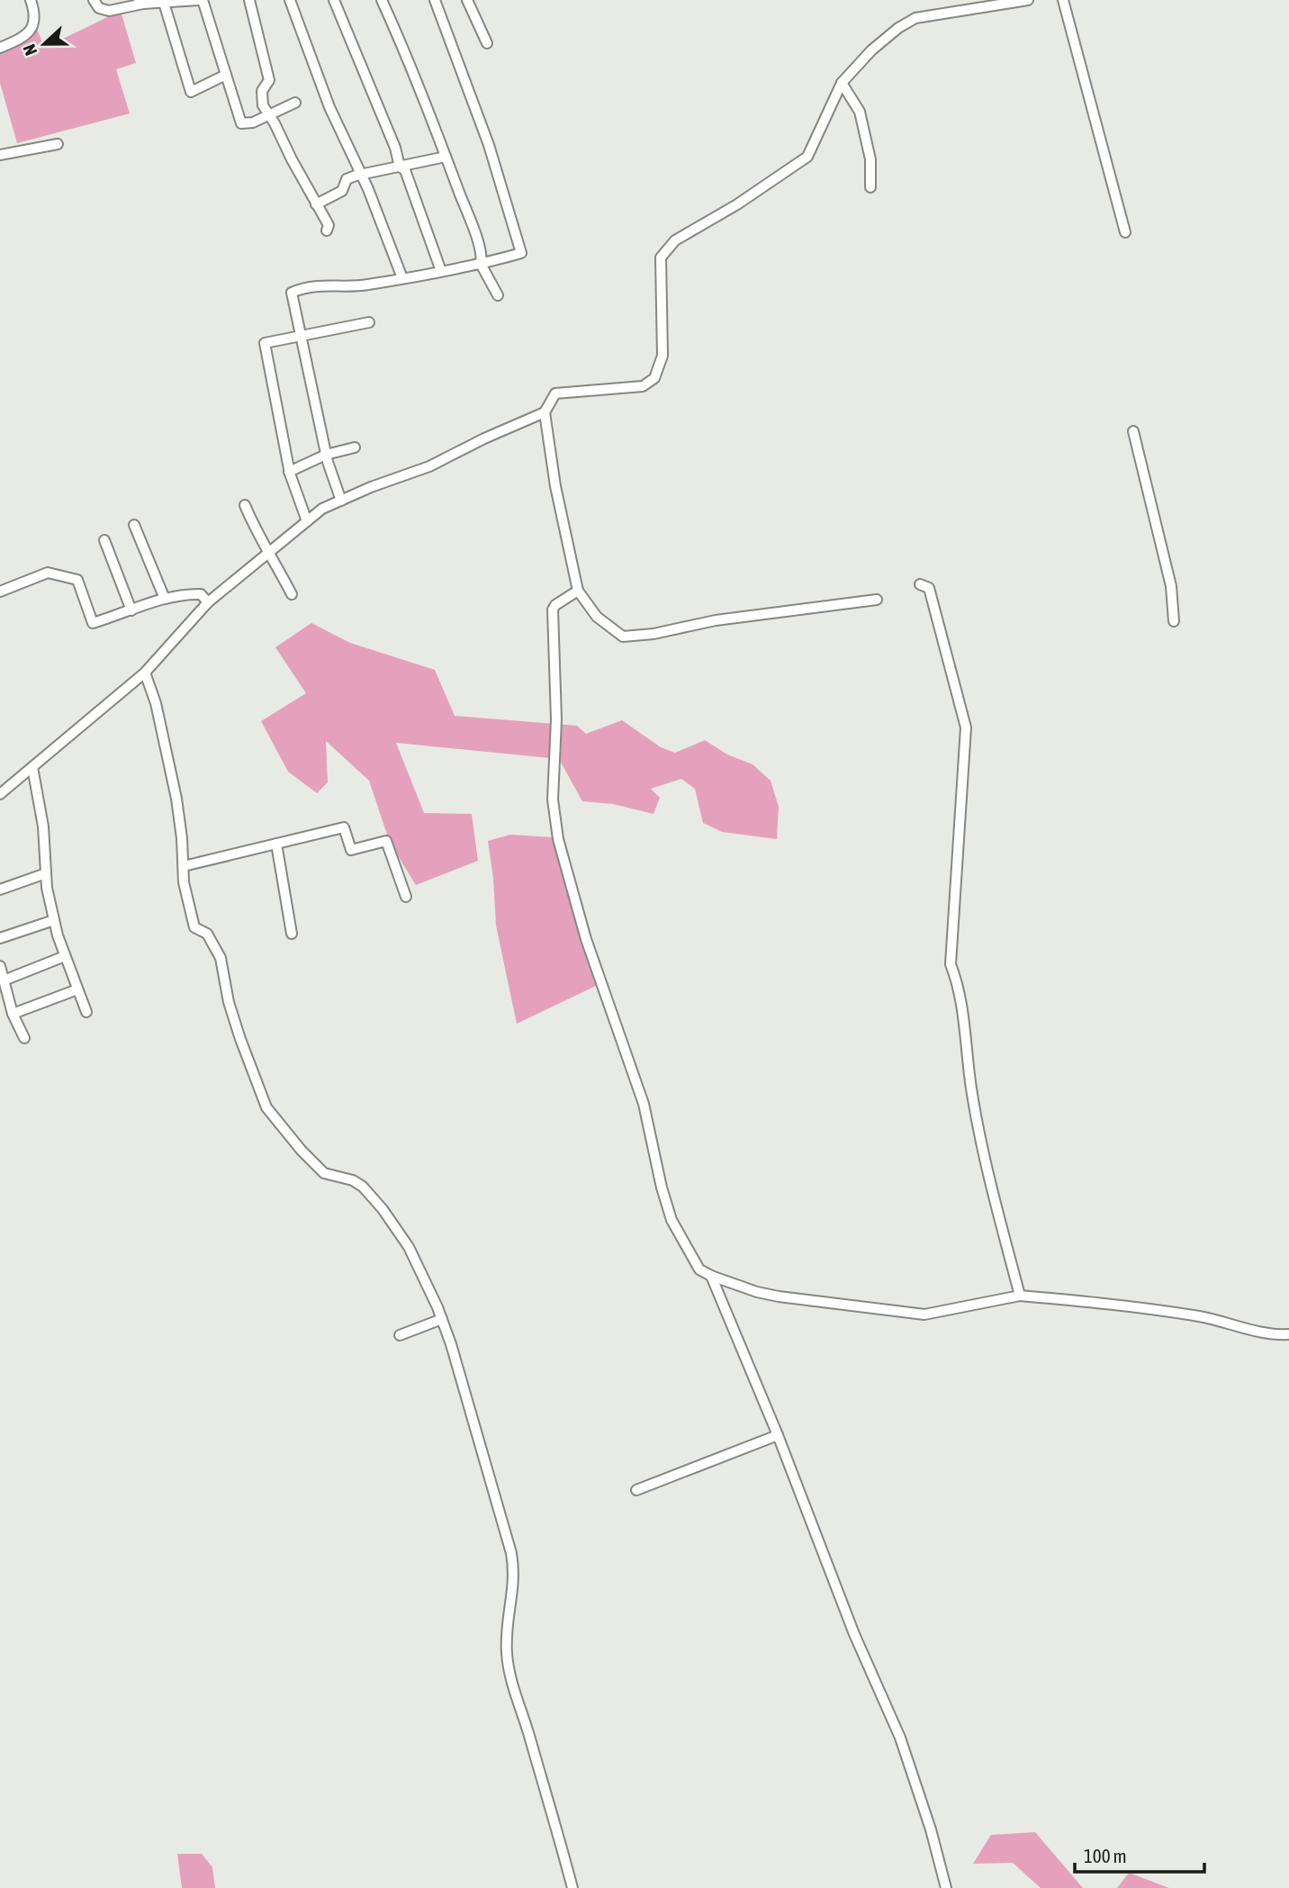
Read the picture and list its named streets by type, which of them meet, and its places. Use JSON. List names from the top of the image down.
{
  "scale_bar": "100 m",
  "north": "left"
}
